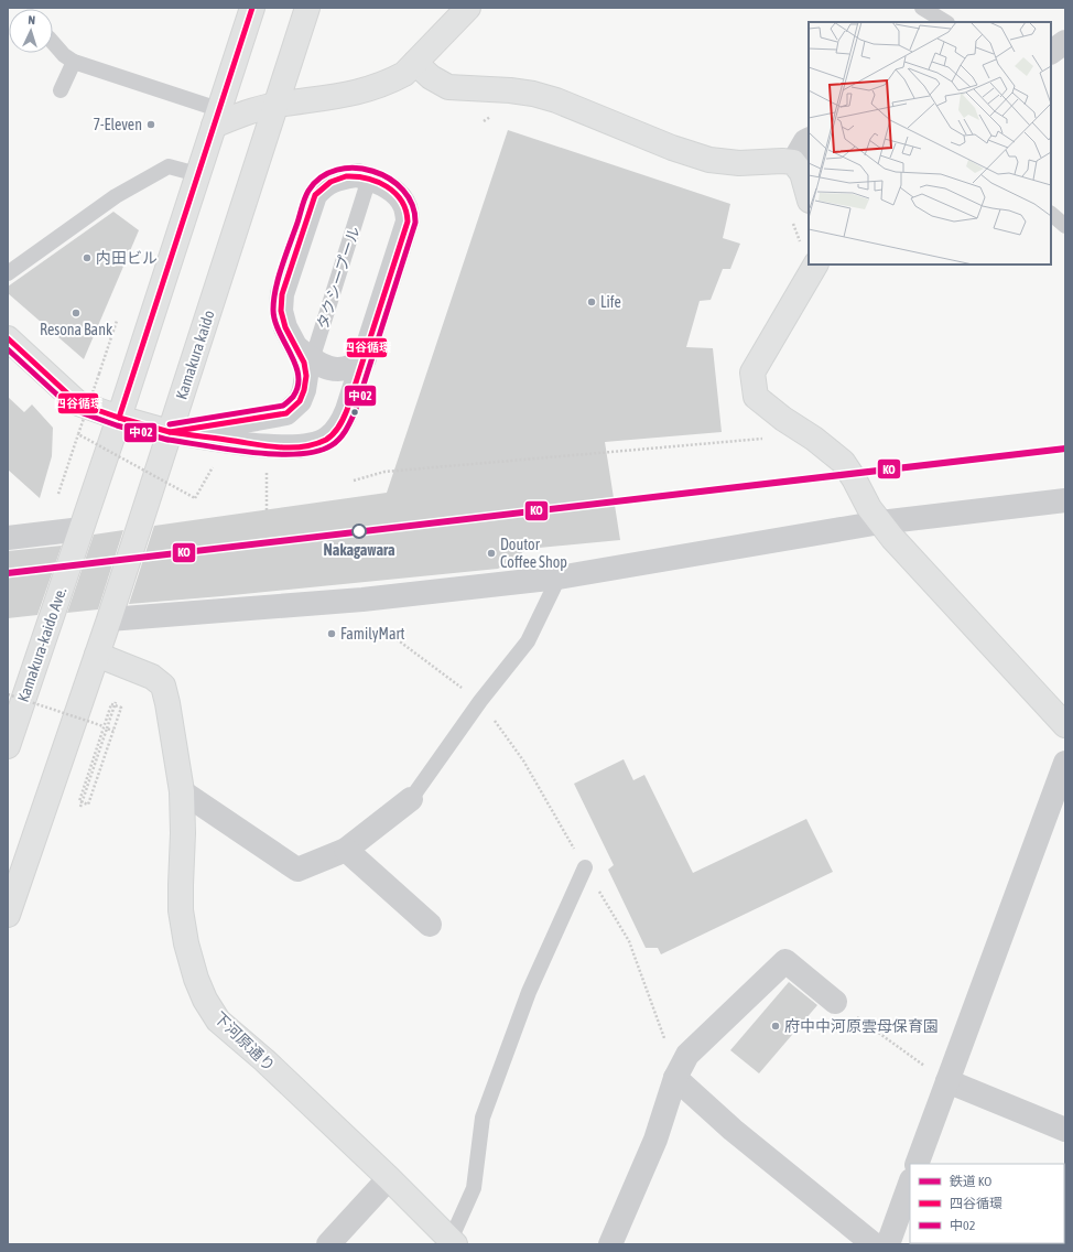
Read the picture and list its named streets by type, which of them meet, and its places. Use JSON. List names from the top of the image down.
{
  "streets": {
    "main road": ["Kamakura kaido", "Kamakura-kaido Ave.", "下河原通り"],
    "lane": ["タクシープール"]
  },
  "crossings": [
    ["Kamakura kaido", "下河原通り"]
  ],
  "places": [
    "7-Eleven",
    "内田ビル",
    "Life",
    "Resona Bank",
    "Nakagawara",
    "Doutor Coffee Shop",
    "FamilyMart",
    "府中中河原雲母保育園"
  ],
  "lines": ["transit line 四谷循環", "transit line 中02", "rail line KO"],
  "legend": ["鉄道 KO", "四谷循環", "中02"],
  "north": "top"
}
